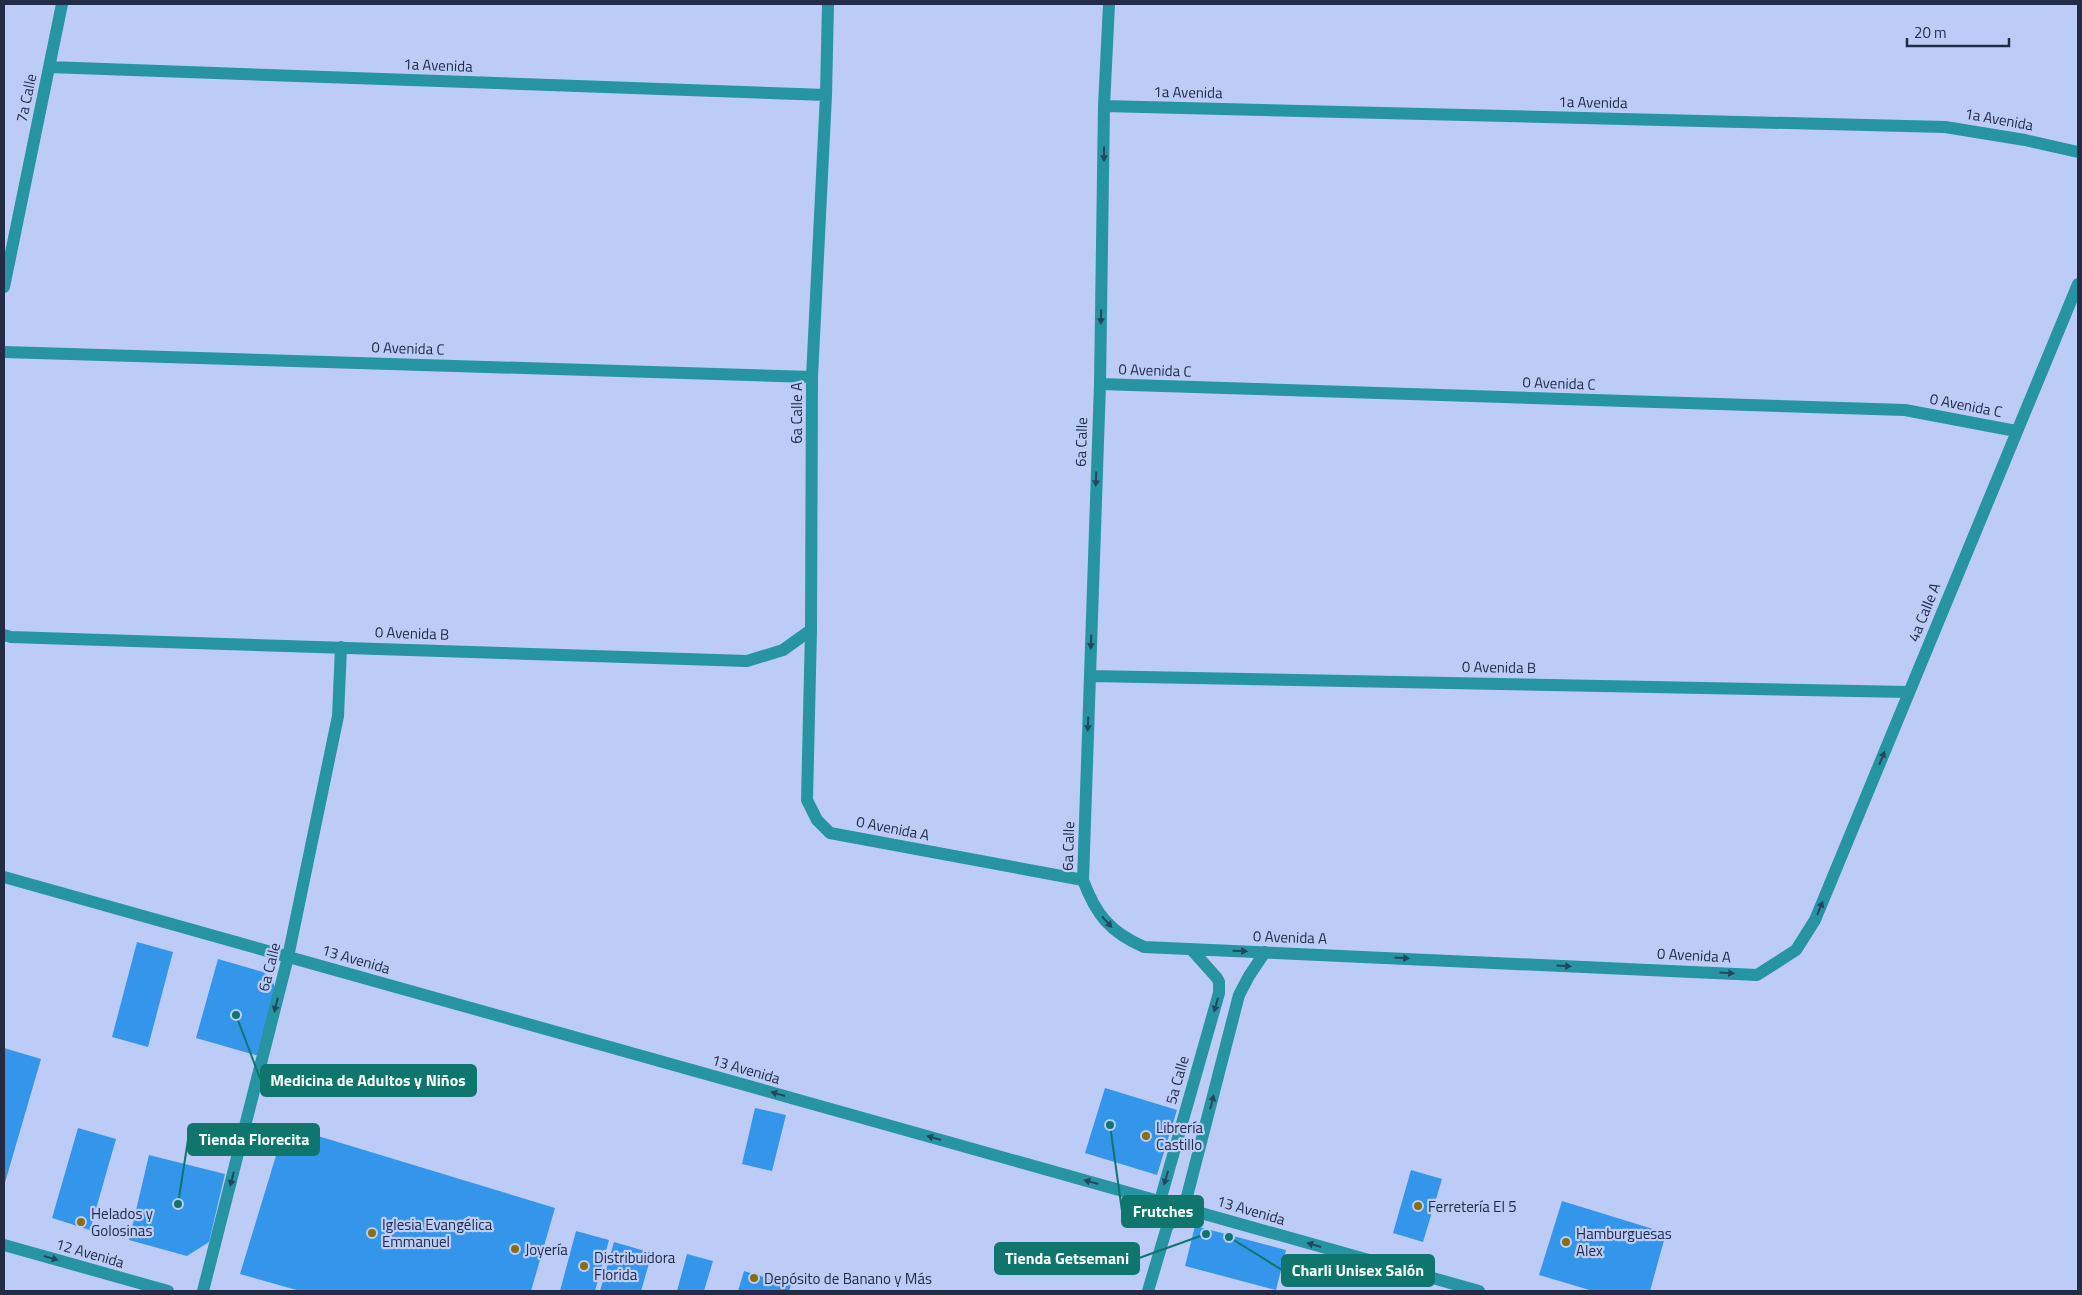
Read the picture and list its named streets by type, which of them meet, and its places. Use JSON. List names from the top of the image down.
{
  "streets": {
    "street": [
      "1a Avenida",
      "7a Calle",
      "0 Avenida C",
      "6a Calle A",
      "6a Calle",
      "4a Calle A",
      "0 Avenida B",
      "0 Avenida A",
      "13 Avenida",
      "5a Calle",
      "12 Avenida"
    ]
  },
  "crossings": [
    ["1a Avenida", "7a Calle"],
    ["1a Avenida", "6a Calle A"],
    ["1a Avenida", "6a Calle"],
    ["0 Avenida C", "6a Calle A"],
    ["0 Avenida C", "6a Calle"],
    ["0 Avenida C", "4a Calle A"],
    ["6a Calle A", "0 Avenida B"],
    ["6a Calle A", "0 Avenida A"],
    ["6a Calle", "0 Avenida B"],
    ["6a Calle", "0 Avenida A"],
    ["6a Calle", "13 Avenida"],
    ["4a Calle A", "0 Avenida B"],
    ["4a Calle A", "0 Avenida A"],
    ["0 Avenida A", "5a Calle"],
    ["13 Avenida", "5a Calle"]
  ],
  "one_way": [
    "6a Calle",
    "4a Calle A",
    "0 Avenida A",
    "13 Avenida",
    "12 Avenida"
  ],
  "places": [
    "Medicina de Adultos y Niños",
    "Frutches",
    "Librería Castillo",
    "Tienda Florecita",
    "Ferretería El 5",
    "Helados y Golosinas",
    "Iglesia Evangélica Emmanuel",
    "Tienda Getsemani",
    "Charli Unisex Salón",
    "Hamburguesas Alex",
    "Joyería",
    "Distribuidora Florida",
    "Depósito de Banano y Más"
  ],
  "scale_bar": "20 m"
}
